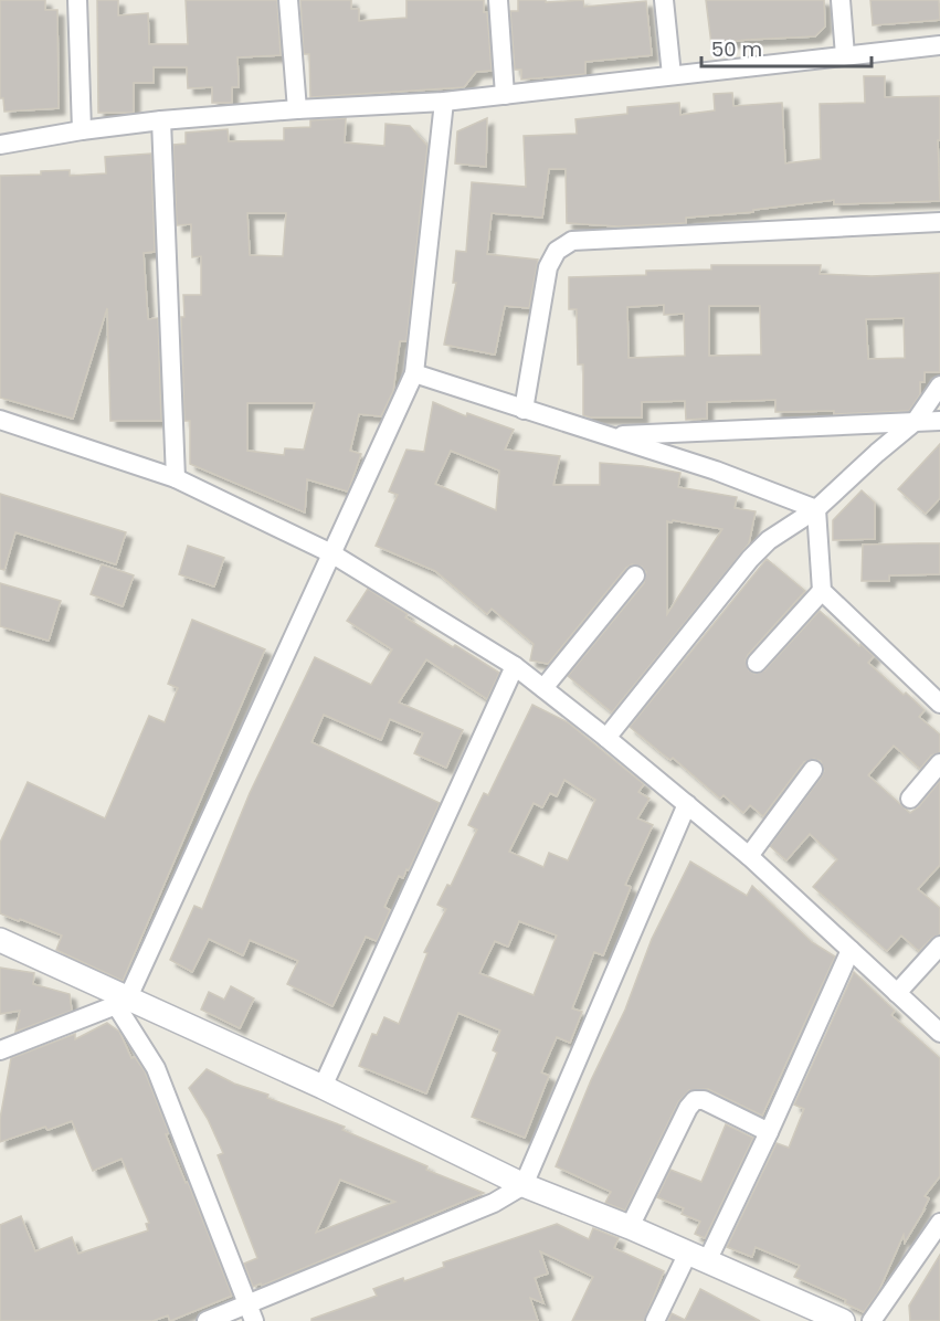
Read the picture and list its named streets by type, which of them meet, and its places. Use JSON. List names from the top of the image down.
{
  "scale_bar": "50 m"
}
